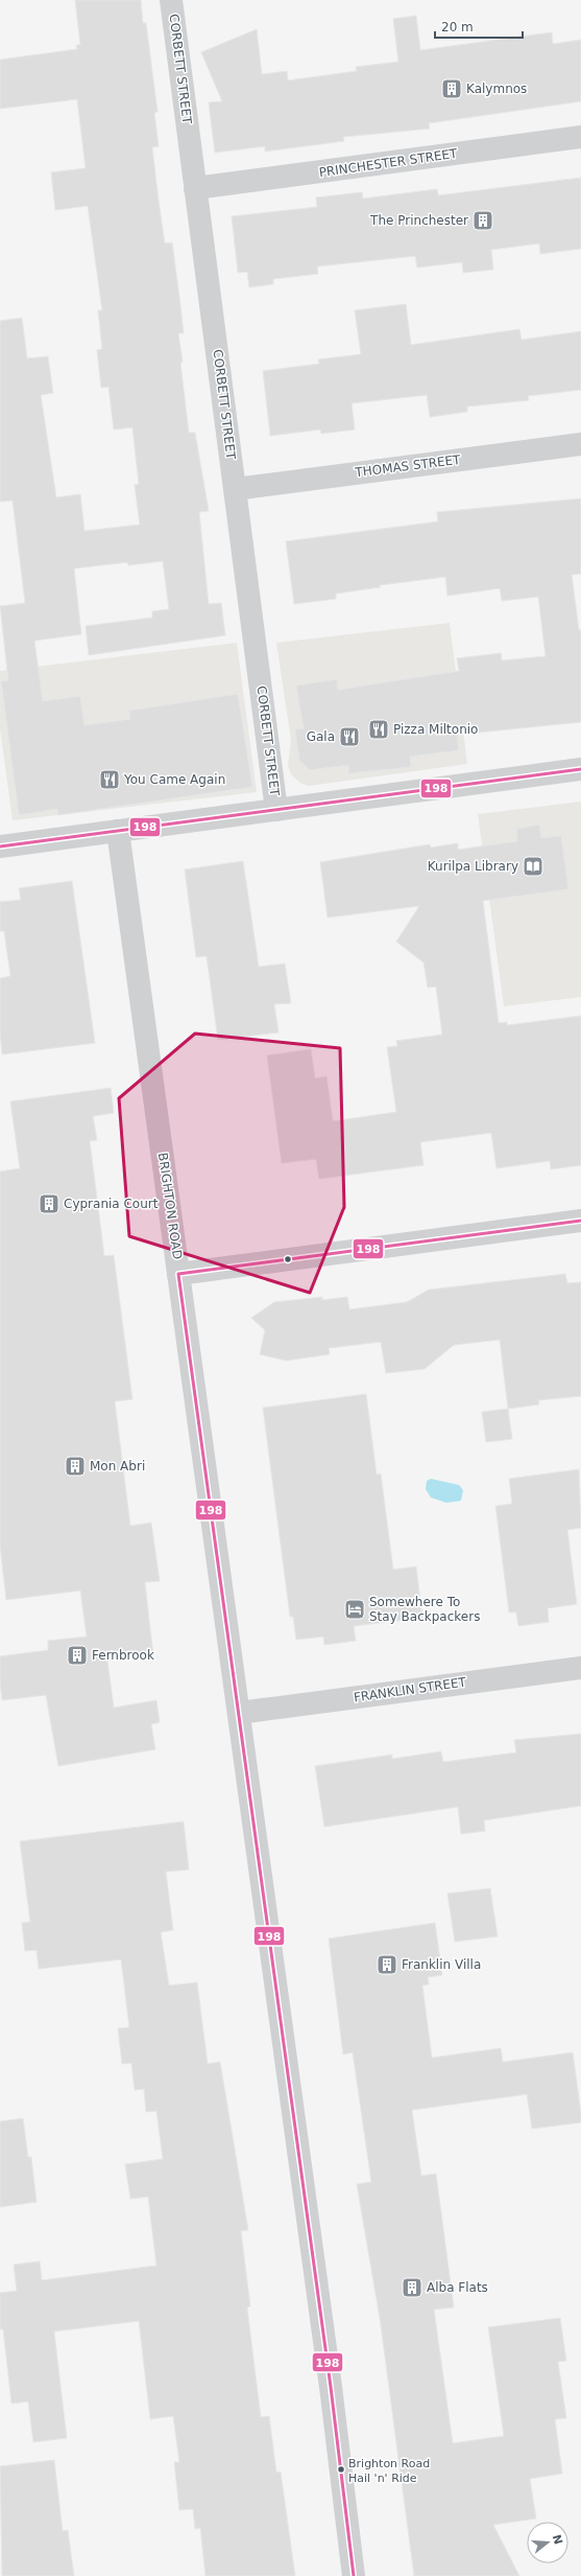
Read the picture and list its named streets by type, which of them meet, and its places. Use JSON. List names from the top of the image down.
{
  "streets": {
    "street": [
      "CORBETT STREET",
      "PRINCHESTER STREET",
      "THOMAS STREET",
      "BRIGHTON ROAD",
      "FRANKLIN STREET"
    ]
  },
  "crossings": [
    ["CORBETT STREET", "PRINCHESTER STREET"],
    ["CORBETT STREET", "THOMAS STREET"],
    ["BRIGHTON ROAD", "FRANKLIN STREET"]
  ],
  "places": {
    "building": [
      "Kalymnos",
      "The Princhester",
      "Cyprania Court",
      "Mon Abri",
      "Fernbrook",
      "Franklin Villa",
      "Alba Flats"
    ],
    "restaurant": ["Pizza Miltonio", "Gala", "You Came Again"],
    "library": ["Kurilpa Library"],
    "hotel": ["Somewhere To Stay Backpackers"],
    "other": ["Brighton Road Hail 'n' Ride"]
  },
  "lines": ["transit line 198"],
  "scale_bar": "20 m",
  "north": "right"
}
